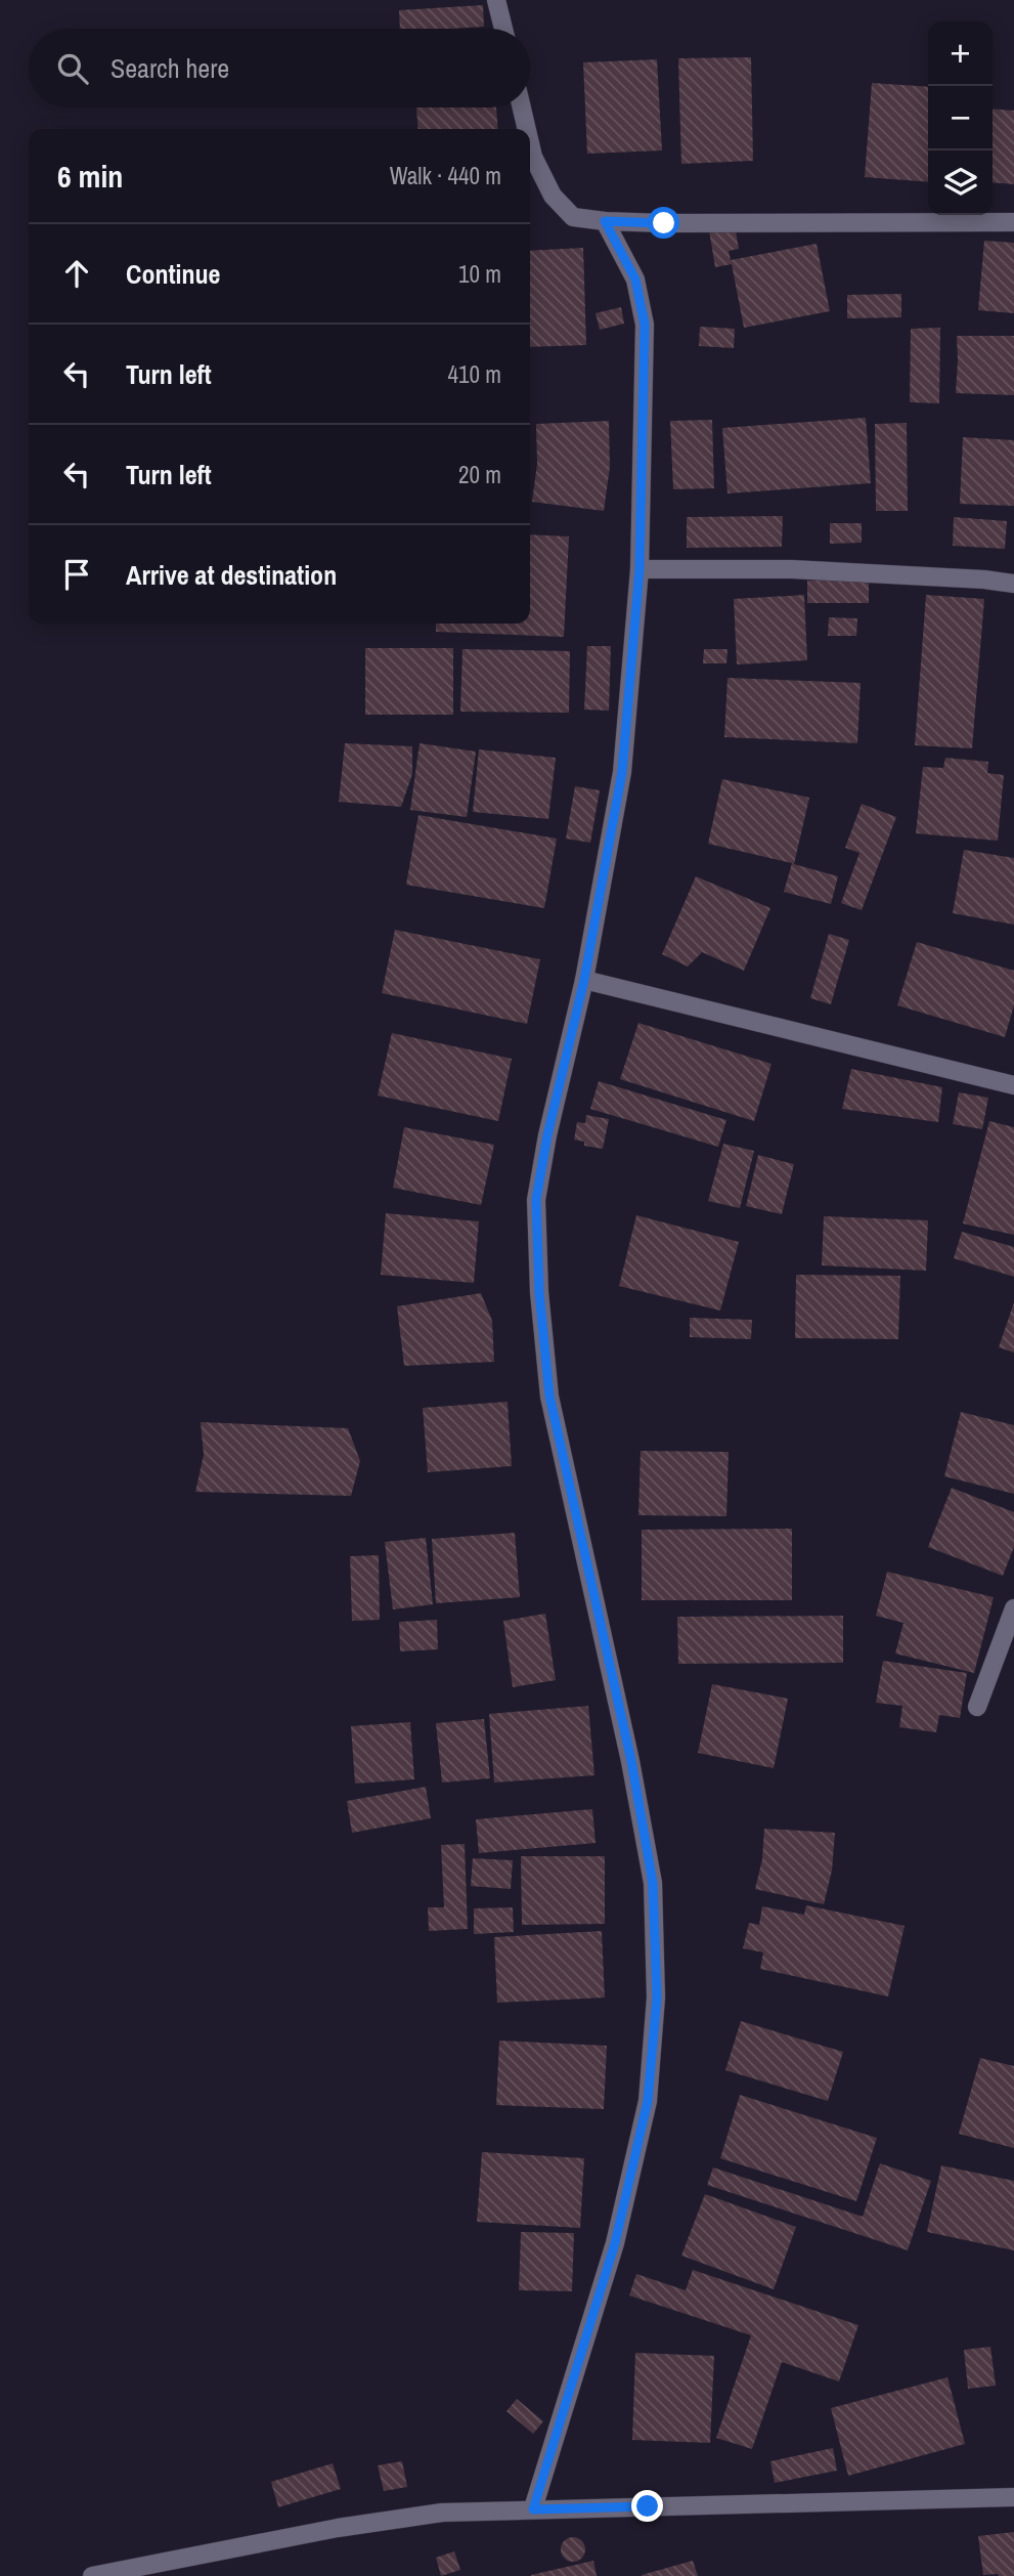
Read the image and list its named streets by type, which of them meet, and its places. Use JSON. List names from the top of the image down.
{
  "page": {
    "map_buttons": ["+", "−"],
    "search": "Search here",
    "heading": ["6 min", "Walk · 440 m"],
    "list": [
      ["Continue", "10 m"],
      ["Turn left", "410 m"],
      ["Turn left", "20 m"],
      "Arrive at destination"
    ]
  }
}
